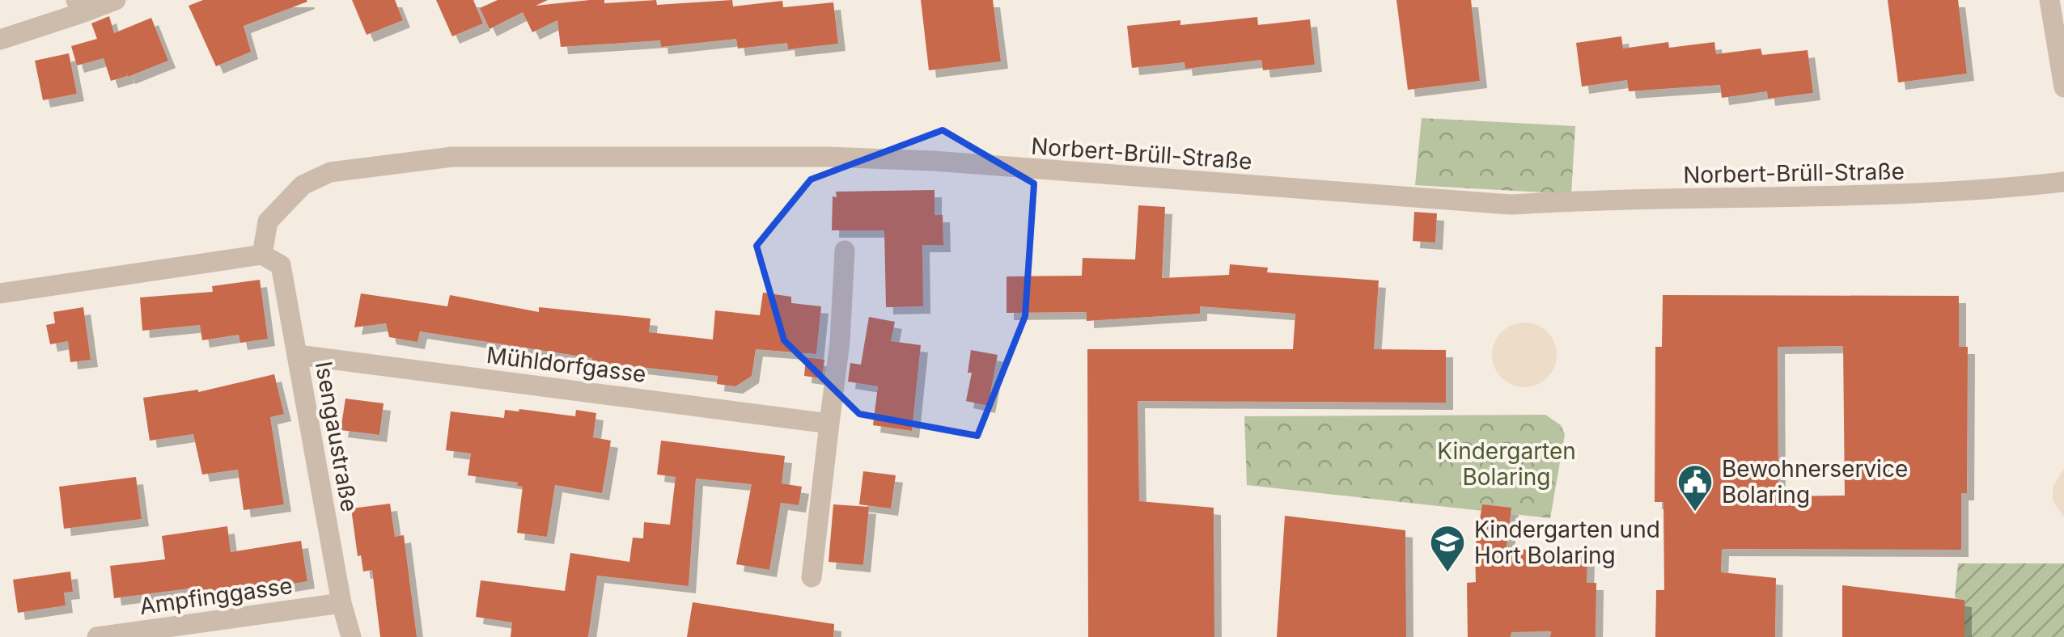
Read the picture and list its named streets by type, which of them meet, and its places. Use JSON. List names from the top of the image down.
{
  "streets": {
    "street": [
      "Norbert-Brüll-Straße",
      "Mühldorfgasse",
      "Isengaustraße",
      "Ampfinggasse"
    ]
  },
  "crossings": [
    ["Norbert-Brüll-Straße", "Isengaustraße"],
    ["Mühldorfgasse", "Isengaustraße"],
    ["Isengaustraße", "Ampfinggasse"]
  ],
  "parks": ["Kindergarten Bolaring"],
  "places": {
    "public building": ["Bewohnerservice Bolaring"],
    "school or university": ["Kindergarten und Hort Bolaring"]
  }
}
